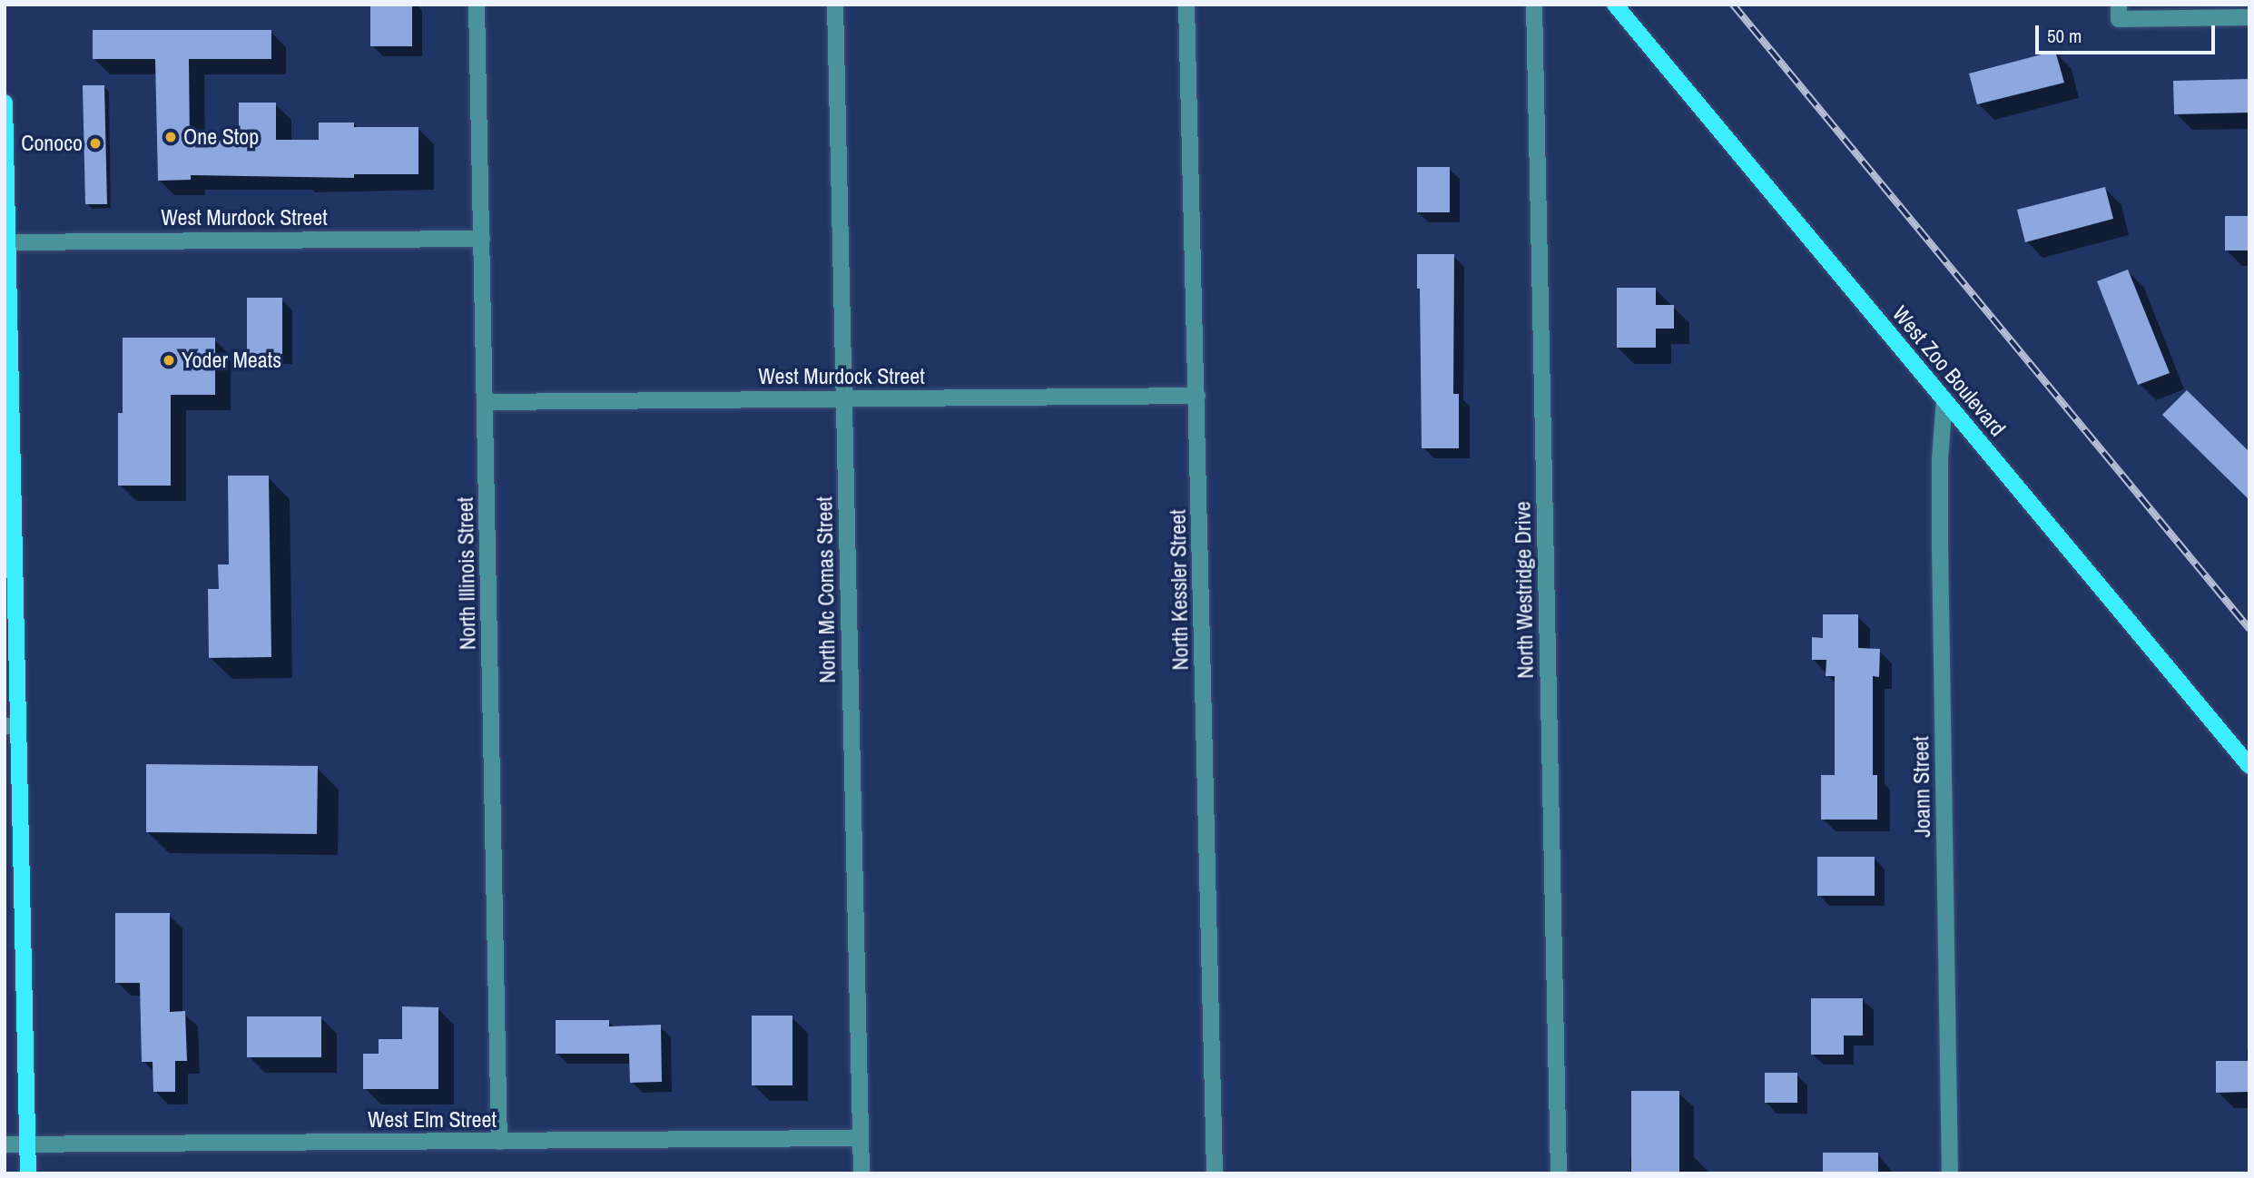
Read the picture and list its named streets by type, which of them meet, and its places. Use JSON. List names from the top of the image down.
{
  "streets": {
    "main road": ["West Zoo Boulevard"],
    "street": [
      "West Murdock Street",
      "North Illinois Street",
      "North Mc Comas Street",
      "North Kessler Street",
      "North Westridge Drive",
      "Joann Street",
      "West Elm Street"
    ]
  },
  "crossings": [
    ["West Murdock Street", "North Illinois Street"],
    ["West Murdock Street", "North Mc Comas Street"],
    ["West Murdock Street", "North Kessler Street"],
    ["West Zoo Boulevard", "Joann Street"],
    ["North Illinois Street", "West Elm Street"],
    ["North Mc Comas Street", "West Elm Street"]
  ],
  "places": ["One Stop", "Conoco", "Yoder Meats"],
  "scale_bar": "50 m"
}
